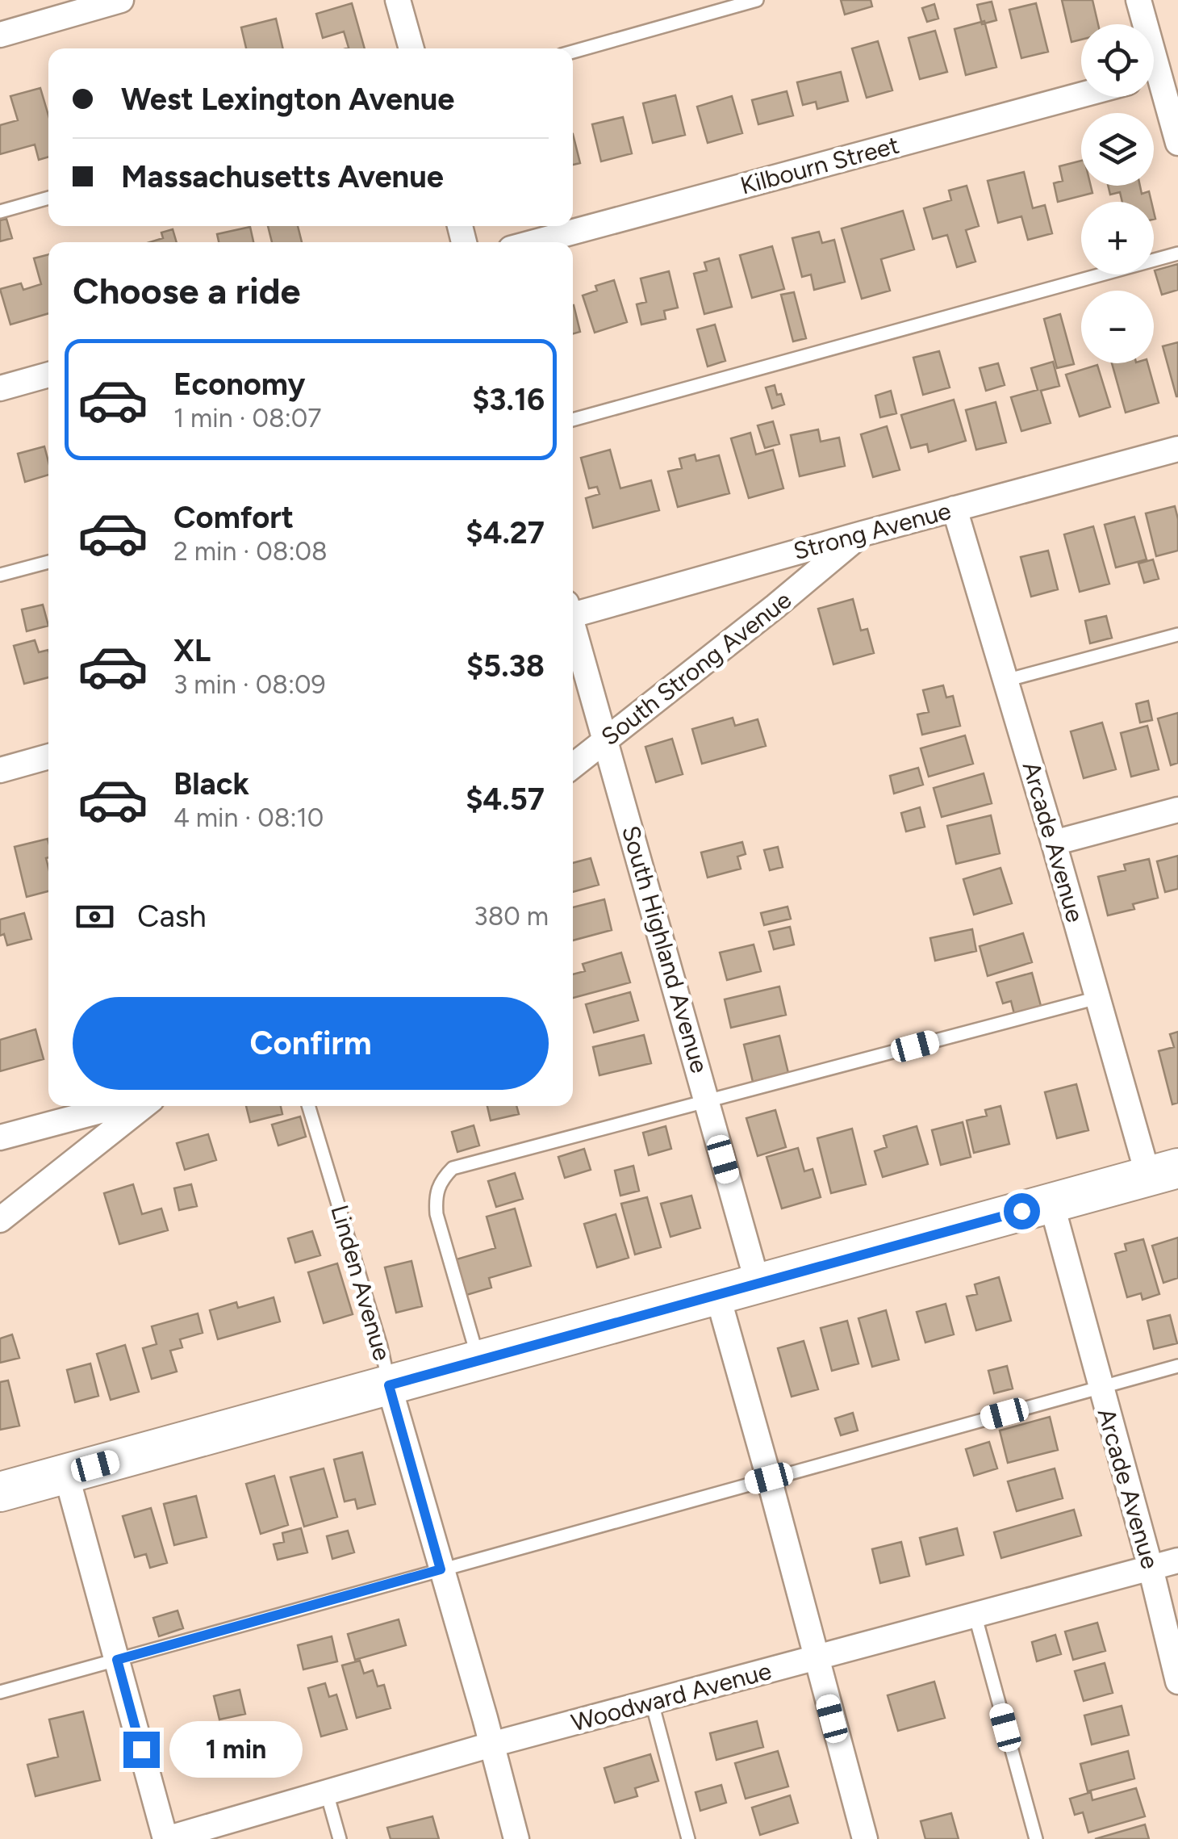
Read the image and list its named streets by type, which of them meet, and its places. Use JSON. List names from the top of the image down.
{
  "streets": {
    "street": [
      "Kilbourn Street",
      "Strong Avenue",
      "South Strong Avenue",
      "Arcade Avenue",
      "South Highland Avenue",
      "Linden Avenue",
      "Woodward Avenue"
    ]
  },
  "crossings": [
    ["Strong Avenue", "South Strong Avenue"],
    ["Strong Avenue", "Arcade Avenue"],
    ["South Strong Avenue", "South Highland Avenue"],
    ["Arcade Avenue", "Woodward Avenue"],
    ["Linden Avenue", "Woodward Avenue"]
  ],
  "page": {
    "map_buttons": ["+", "−"],
    "banner": ["West Lexington Avenue", "Massachusetts Avenue"],
    "heading": "Choose a ride",
    "list": [
      {
        "name": "Economy",
        "note": "1 min · 08:07",
        "value": "$3.16"
      },
      {
        "name": "Comfort",
        "note": "2 min · 08:08",
        "value": "$4.27"
      },
      {
        "name": "XL",
        "note": "3 min · 08:09",
        "value": "$5.38"
      },
      {
        "name": "Black",
        "note": "4 min · 08:10",
        "value": "$4.57"
      }
    ],
    "pay": ["Cash", "380 m"],
    "buttons": "Confirm",
    "bubble": "1 min"
  }
}
